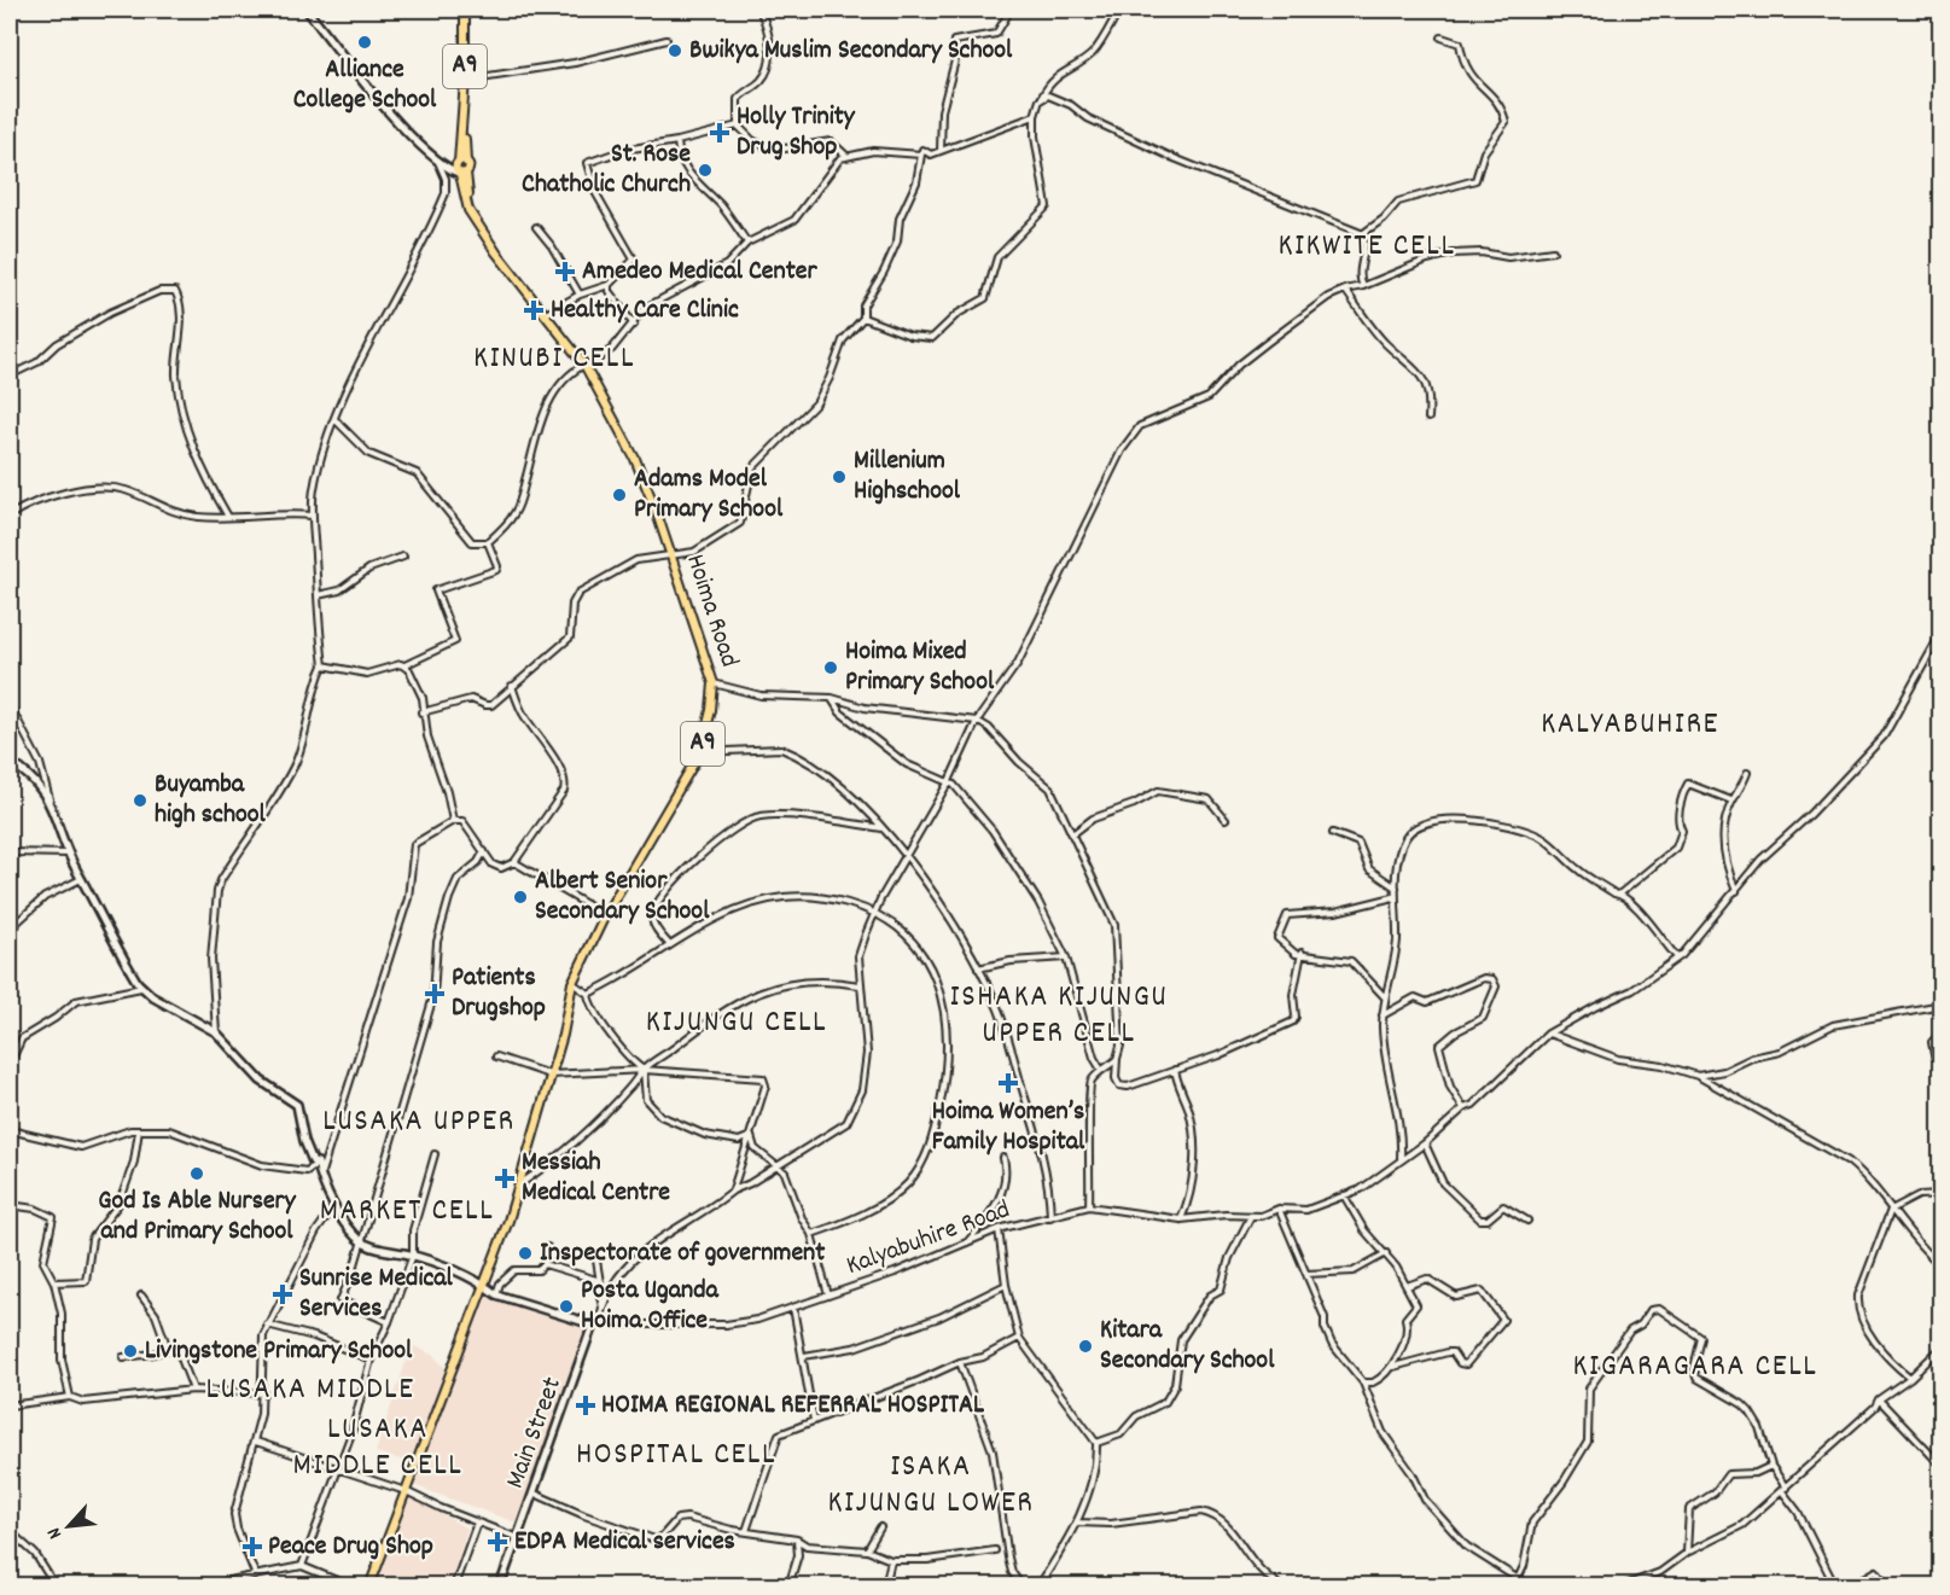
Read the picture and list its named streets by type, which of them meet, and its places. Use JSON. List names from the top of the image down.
{
  "streets": {
    "main road": ["A9", "Hoima Road"],
    "street": ["Kalyabuhire Road", "Main Street"]
  },
  "crossings": [
    ["A9", "Hoima Road"],
    ["Kalyabuhire Road", "Main Street"]
  ],
  "districts": [
    "KIKWITE CELL",
    "KINUBI CELL",
    "KALYABUHIRE",
    "ISHAKA KIJUNGU UPPER CELL",
    "KIJUNGU CELL",
    "LUSAKA UPPER",
    "MARKET CELL",
    "KIGARAGARA CELL",
    "LUSAKA MIDDLE",
    "LUSAKA MIDDLE CELL",
    "HOSPITAL CELL",
    "ISAKA KIJUNGU LOWER"
  ],
  "places": {
    "other": [
      "Alliance College School",
      "Bwikya Muslim Secondary School",
      "St. Rose Chatholic Church",
      "Millenium Highschool",
      "Adams Model Primary School",
      "Hoima Mixed Primary School",
      "Buyamba high school",
      "Albert Senior Secondary School",
      "God Is Able Nursery and Primary School",
      "Inspectorate of government",
      "Posta Uganda Hoima Office",
      "Kitara Secondary School",
      "Livingstone Primary School"
    ],
    "health": [
      "Holly Trinity Drug Shop",
      "Amedeo Medical Center",
      "Healthy Care Clinic",
      "Patients Drugshop",
      "Hoima Women’s Family Hospital",
      "Messiah Medical Centre",
      "Sunrise Medical Services",
      "HOIMA REGIONAL REFERRAL HOSPITAL",
      "EDPA Medical services",
      "Peace Drug Shop"
    ]
  },
  "north": "bottom left"
}
